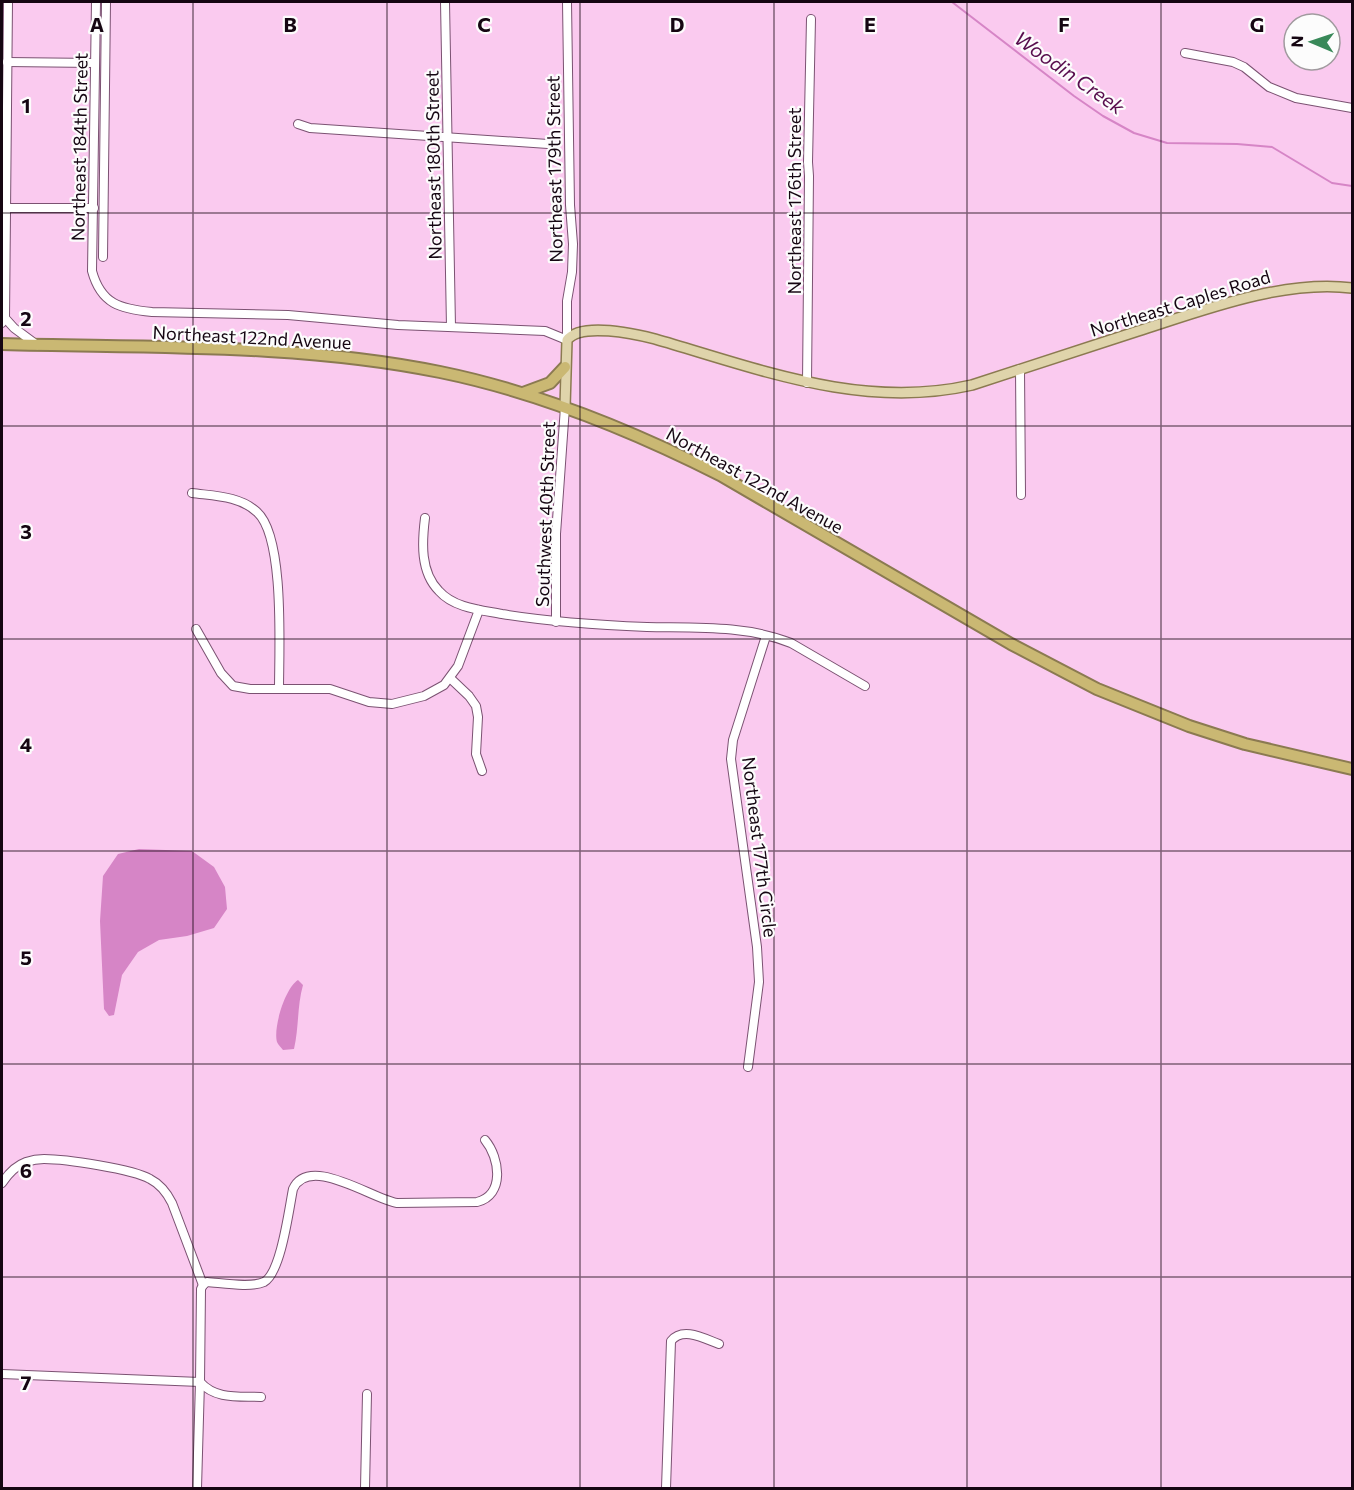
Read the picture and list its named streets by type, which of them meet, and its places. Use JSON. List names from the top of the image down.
{
  "streets": {
    "highway": ["Northeast 122nd Avenue"],
    "main road": ["Northeast 179th Street", "Northeast Caples Road"],
    "street": [
      "Northeast 184th Street",
      "Northeast 180th Street",
      "Northeast 176th Street",
      "Southwest 40th Street",
      "Northeast 177th Circle"
    ]
  },
  "crossings": [
    ["Northeast 184th Street", "Northeast 122nd Avenue"],
    ["Northeast 180th Street", "Northeast 122nd Avenue"],
    ["Northeast 179th Street", "Northeast 122nd Avenue"],
    ["Northeast 179th Street", "Southwest 40th Street"],
    ["Northeast 122nd Avenue", "Southwest 40th Street"]
  ],
  "water": ["Woodin Creek"],
  "north": "left",
  "grid": {
    "columns": [
      "A",
      "B",
      "C",
      "D",
      "E",
      "F",
      "G"
    ],
    "rows": [
      "1",
      "2",
      "3",
      "4",
      "5",
      "6",
      "7"
    ]
  }
}
